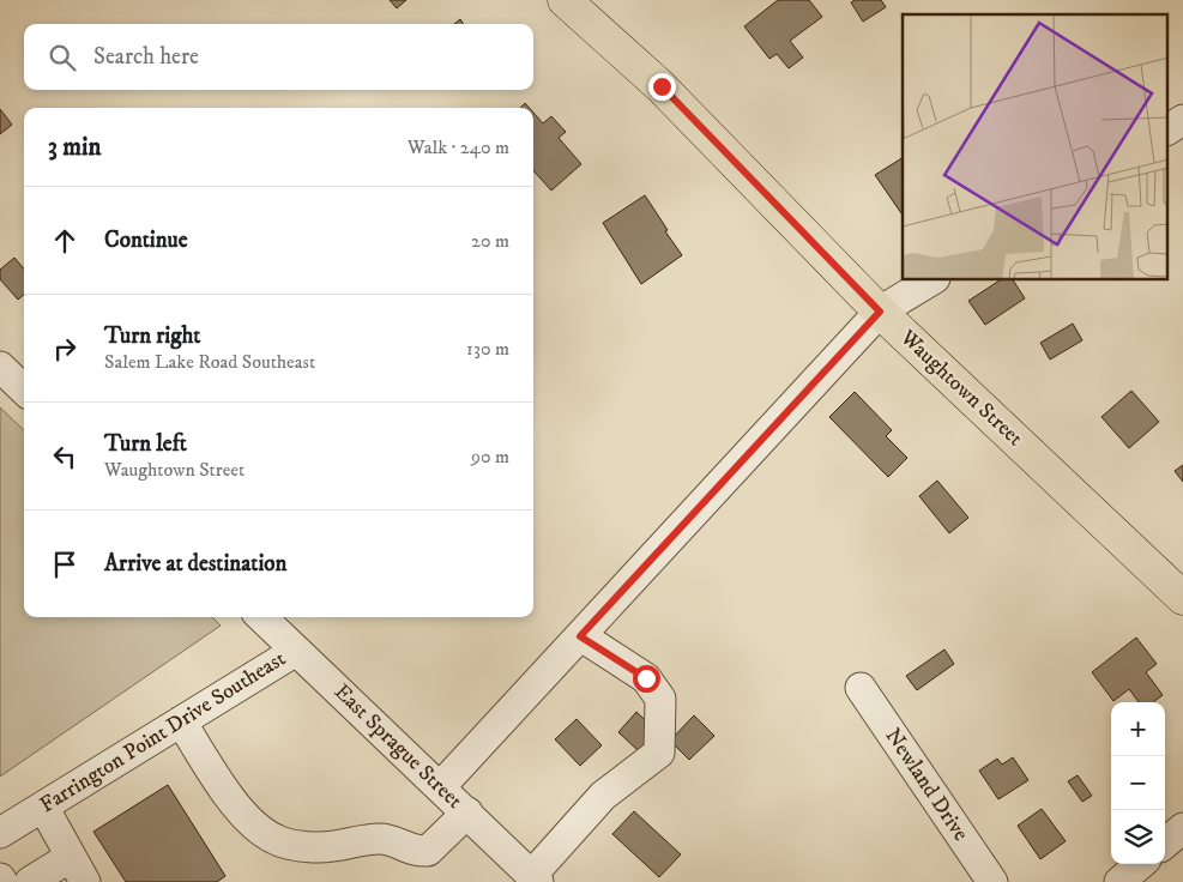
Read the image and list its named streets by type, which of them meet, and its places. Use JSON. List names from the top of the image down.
{
  "streets": {
    "main road": ["Waughtown Street"],
    "street": ["Farrington Point Drive Southeast", "East Sprague Street", "Newland Drive"]
  },
  "crossings": [
    ["Farrington Point Drive Southeast", "East Sprague Street"]
  ],
  "page": {
    "search": "Search here",
    "heading": ["3 min", "Walk · 240 m"],
    "list": [
      ["Continue", "20 m"],
      ["Turn right", "Salem Lake Road Southeast", "130 m"],
      ["Turn left", "Waughtown Street", "90 m"],
      "Arrive at destination"
    ],
    "map_buttons": ["+", "−"]
  }
}
